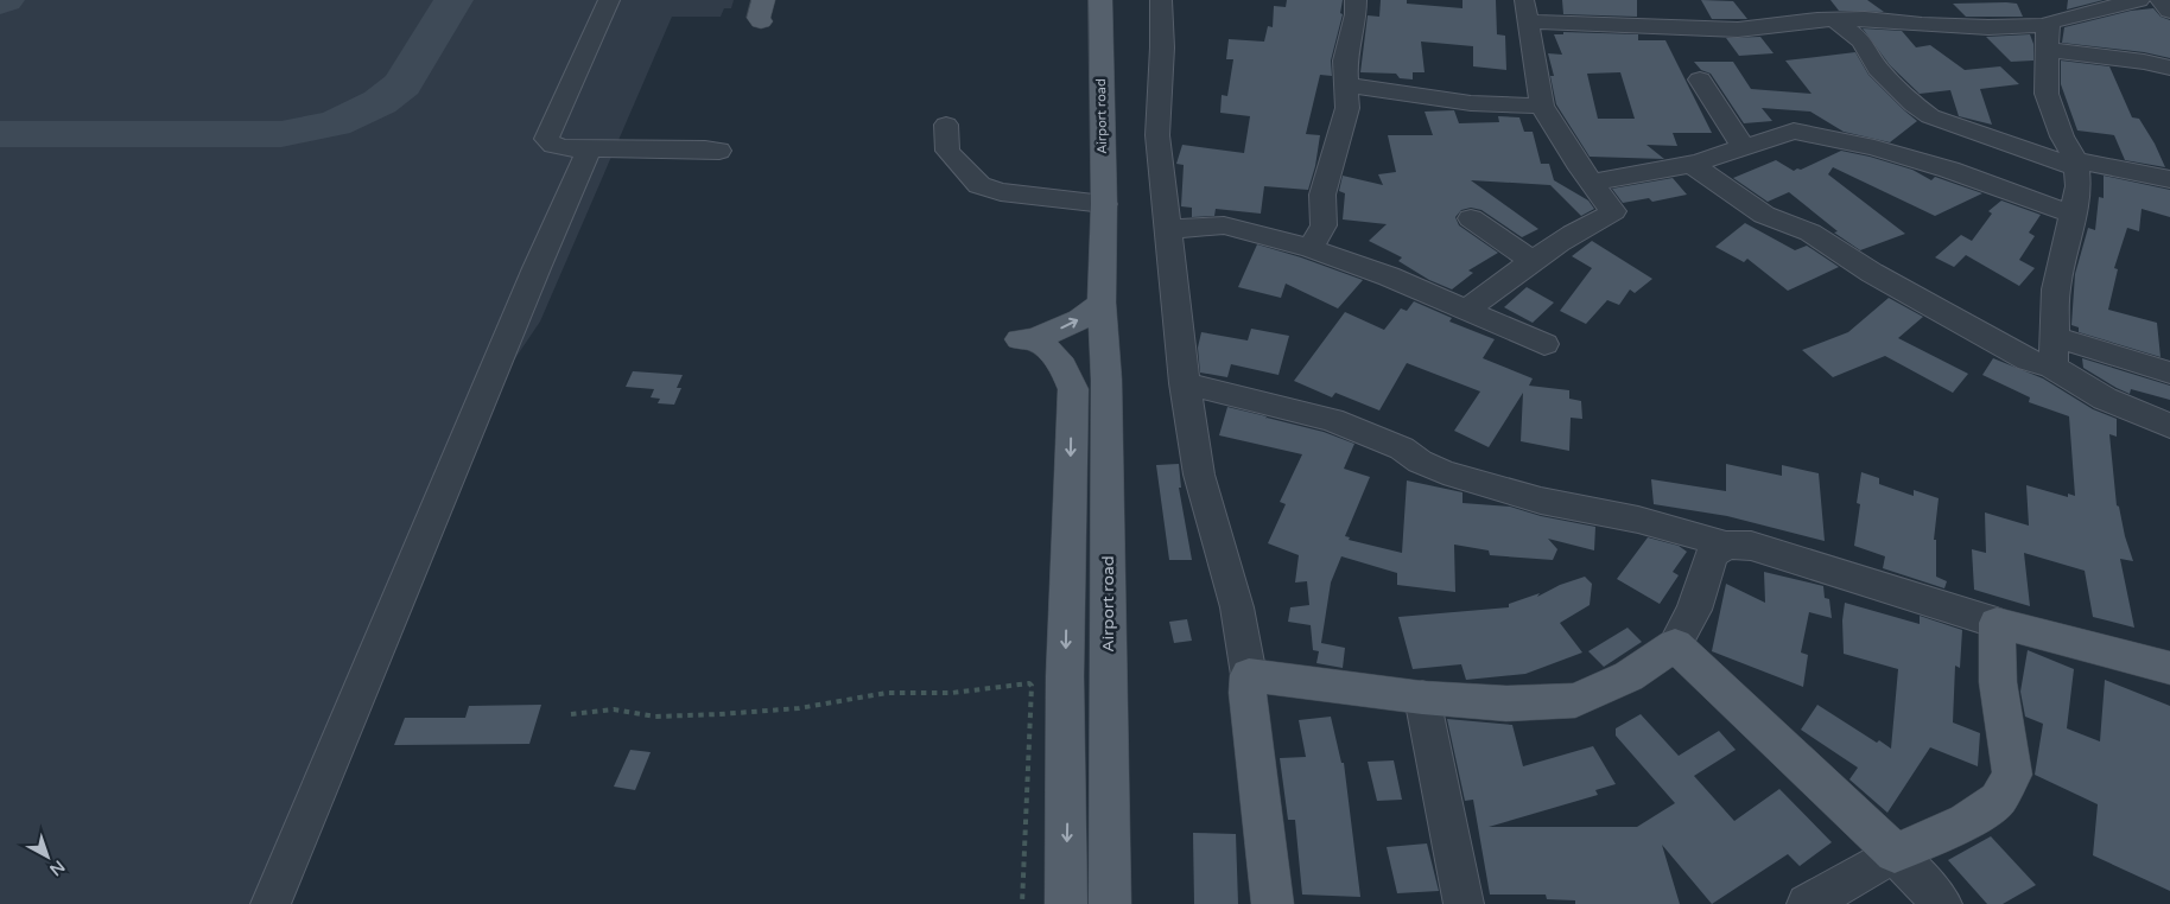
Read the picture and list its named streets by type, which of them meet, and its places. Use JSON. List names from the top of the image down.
{
  "streets": {
    "main road": ["Airport road"]
  },
  "north": "bottom right"
}
